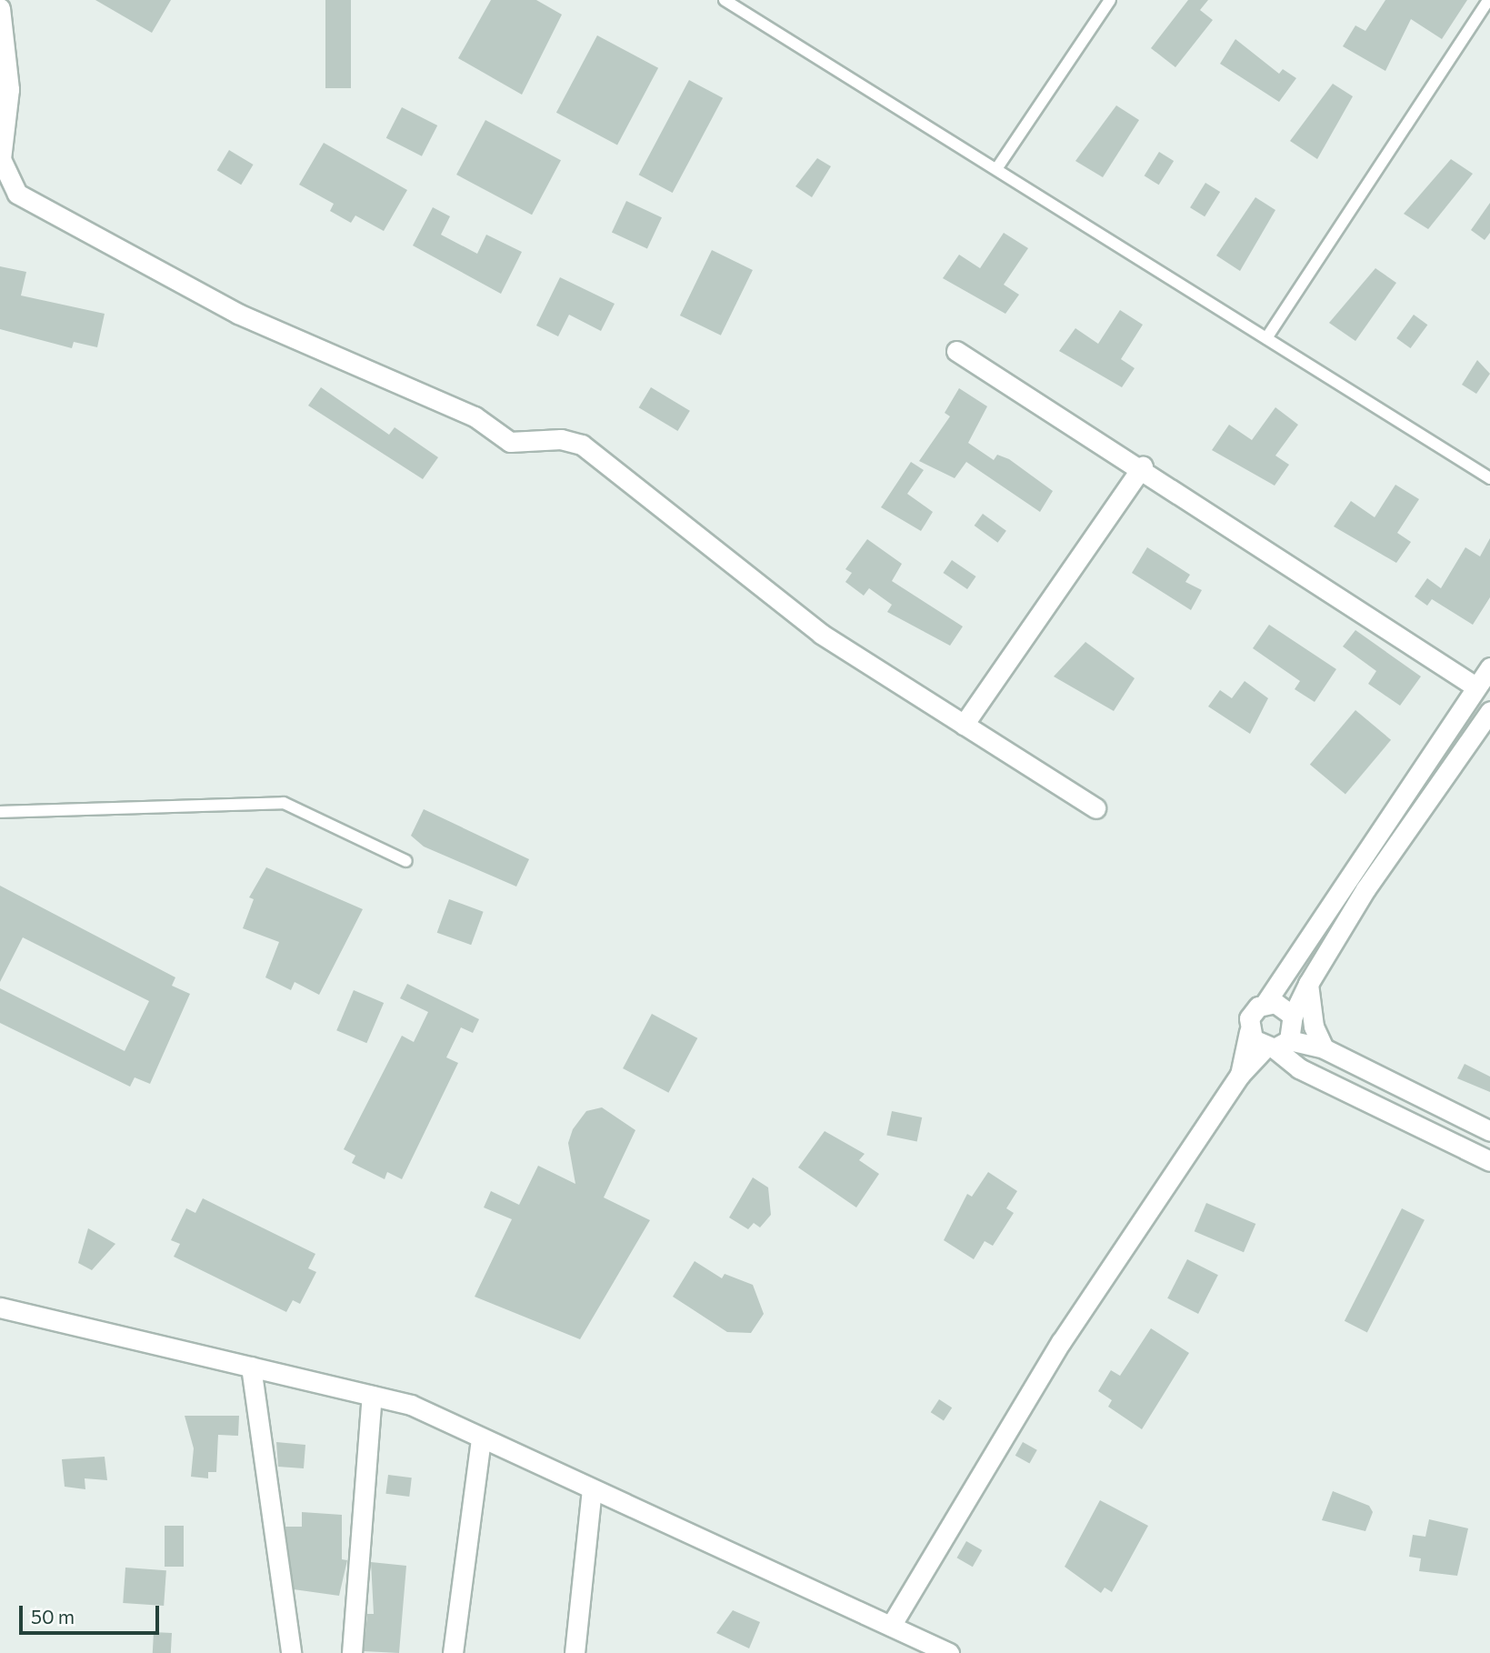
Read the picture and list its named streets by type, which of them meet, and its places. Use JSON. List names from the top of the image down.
{
  "scale_bar": "50 m"
}
